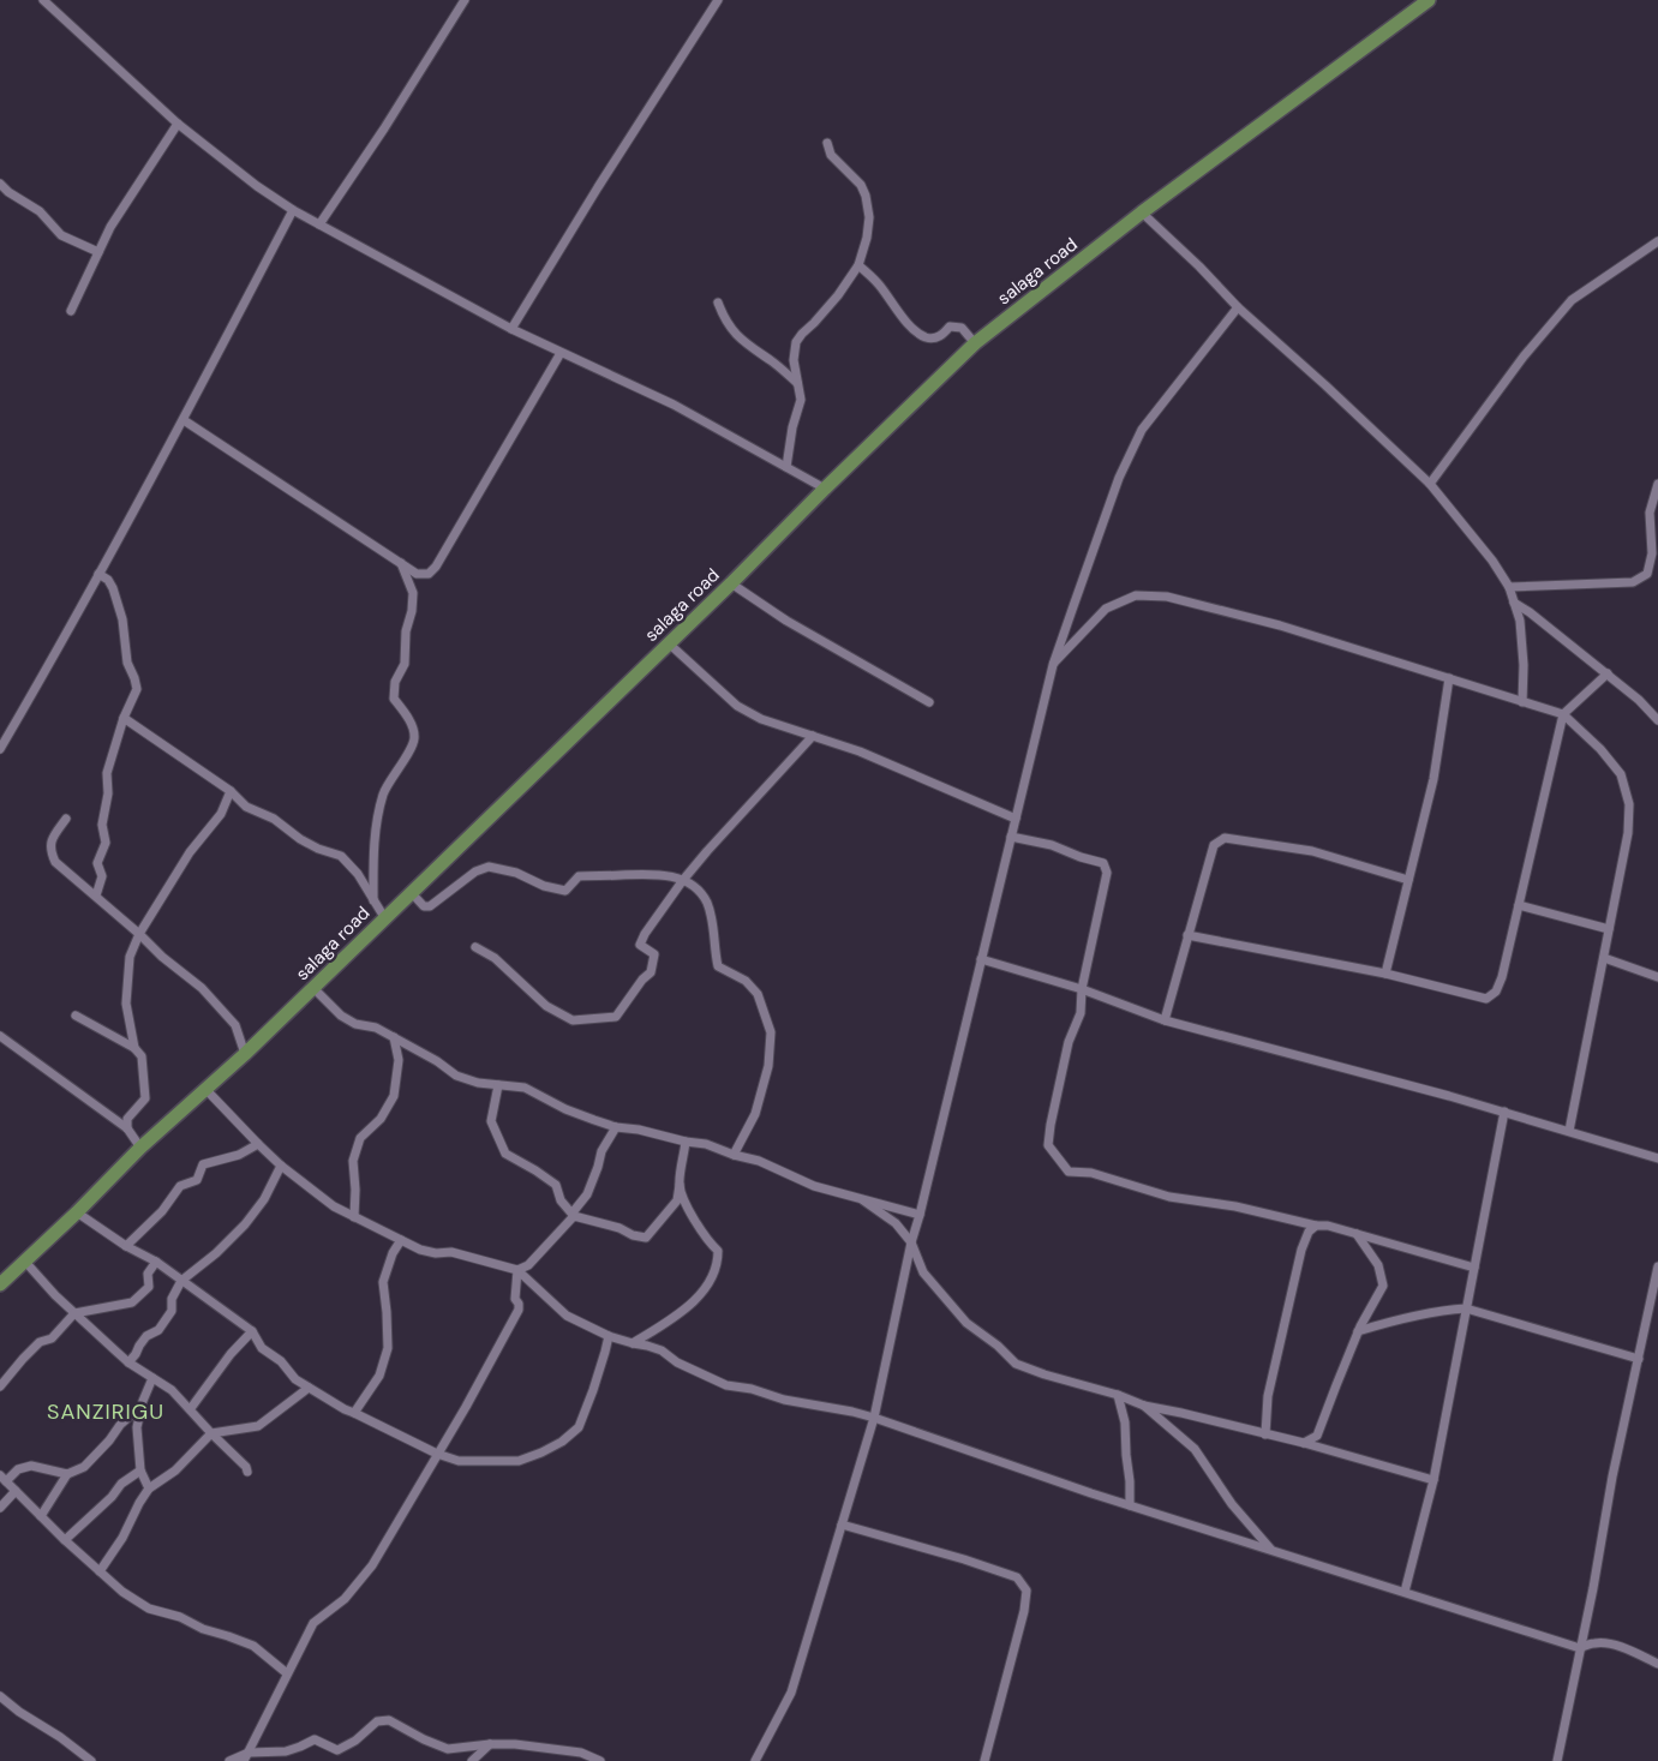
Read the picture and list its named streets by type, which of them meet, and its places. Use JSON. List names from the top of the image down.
{
  "streets": {
    "main road": ["salaga road"]
  },
  "districts": ["SANZIRIGU"]
}
